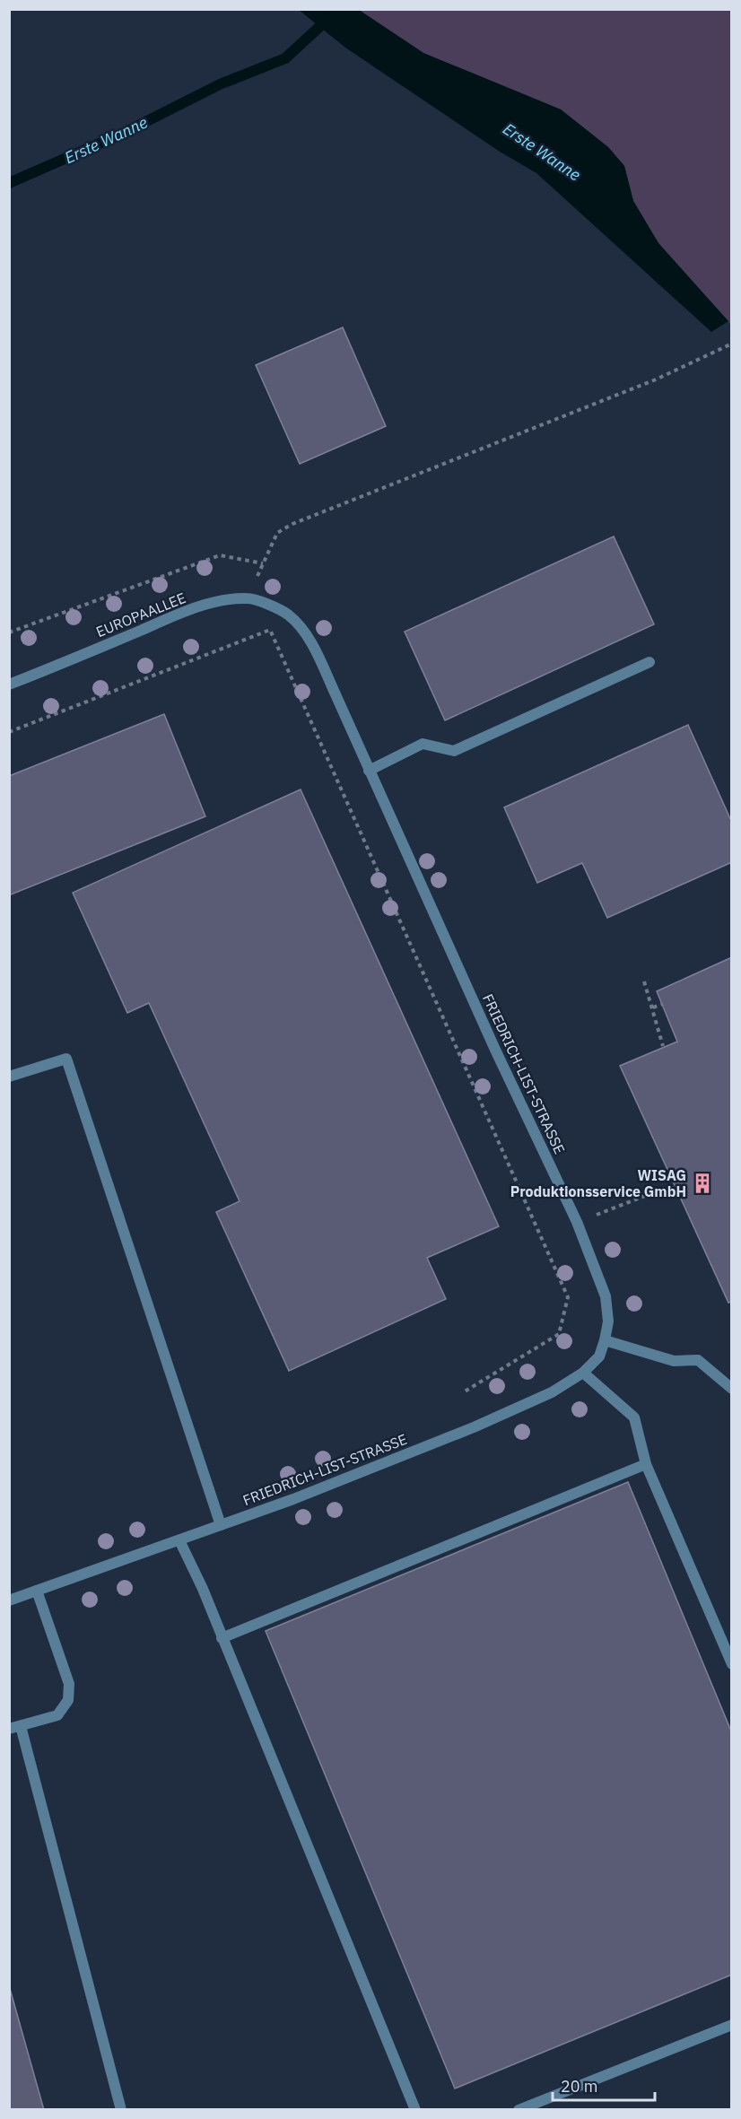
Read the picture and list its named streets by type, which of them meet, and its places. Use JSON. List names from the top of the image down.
{
  "streets": {
    "street": ["EUROPAALLEE", "FRIEDRICH-LIST-STRASSE"]
  },
  "crossings": [
    ["EUROPAALLEE", "FRIEDRICH-LIST-STRASSE"]
  ],
  "water": ["Erste Wanne"],
  "places": {
    "building": ["WISAG Produktionsservice GmbH"]
  },
  "scale_bar": "20 m"
}
